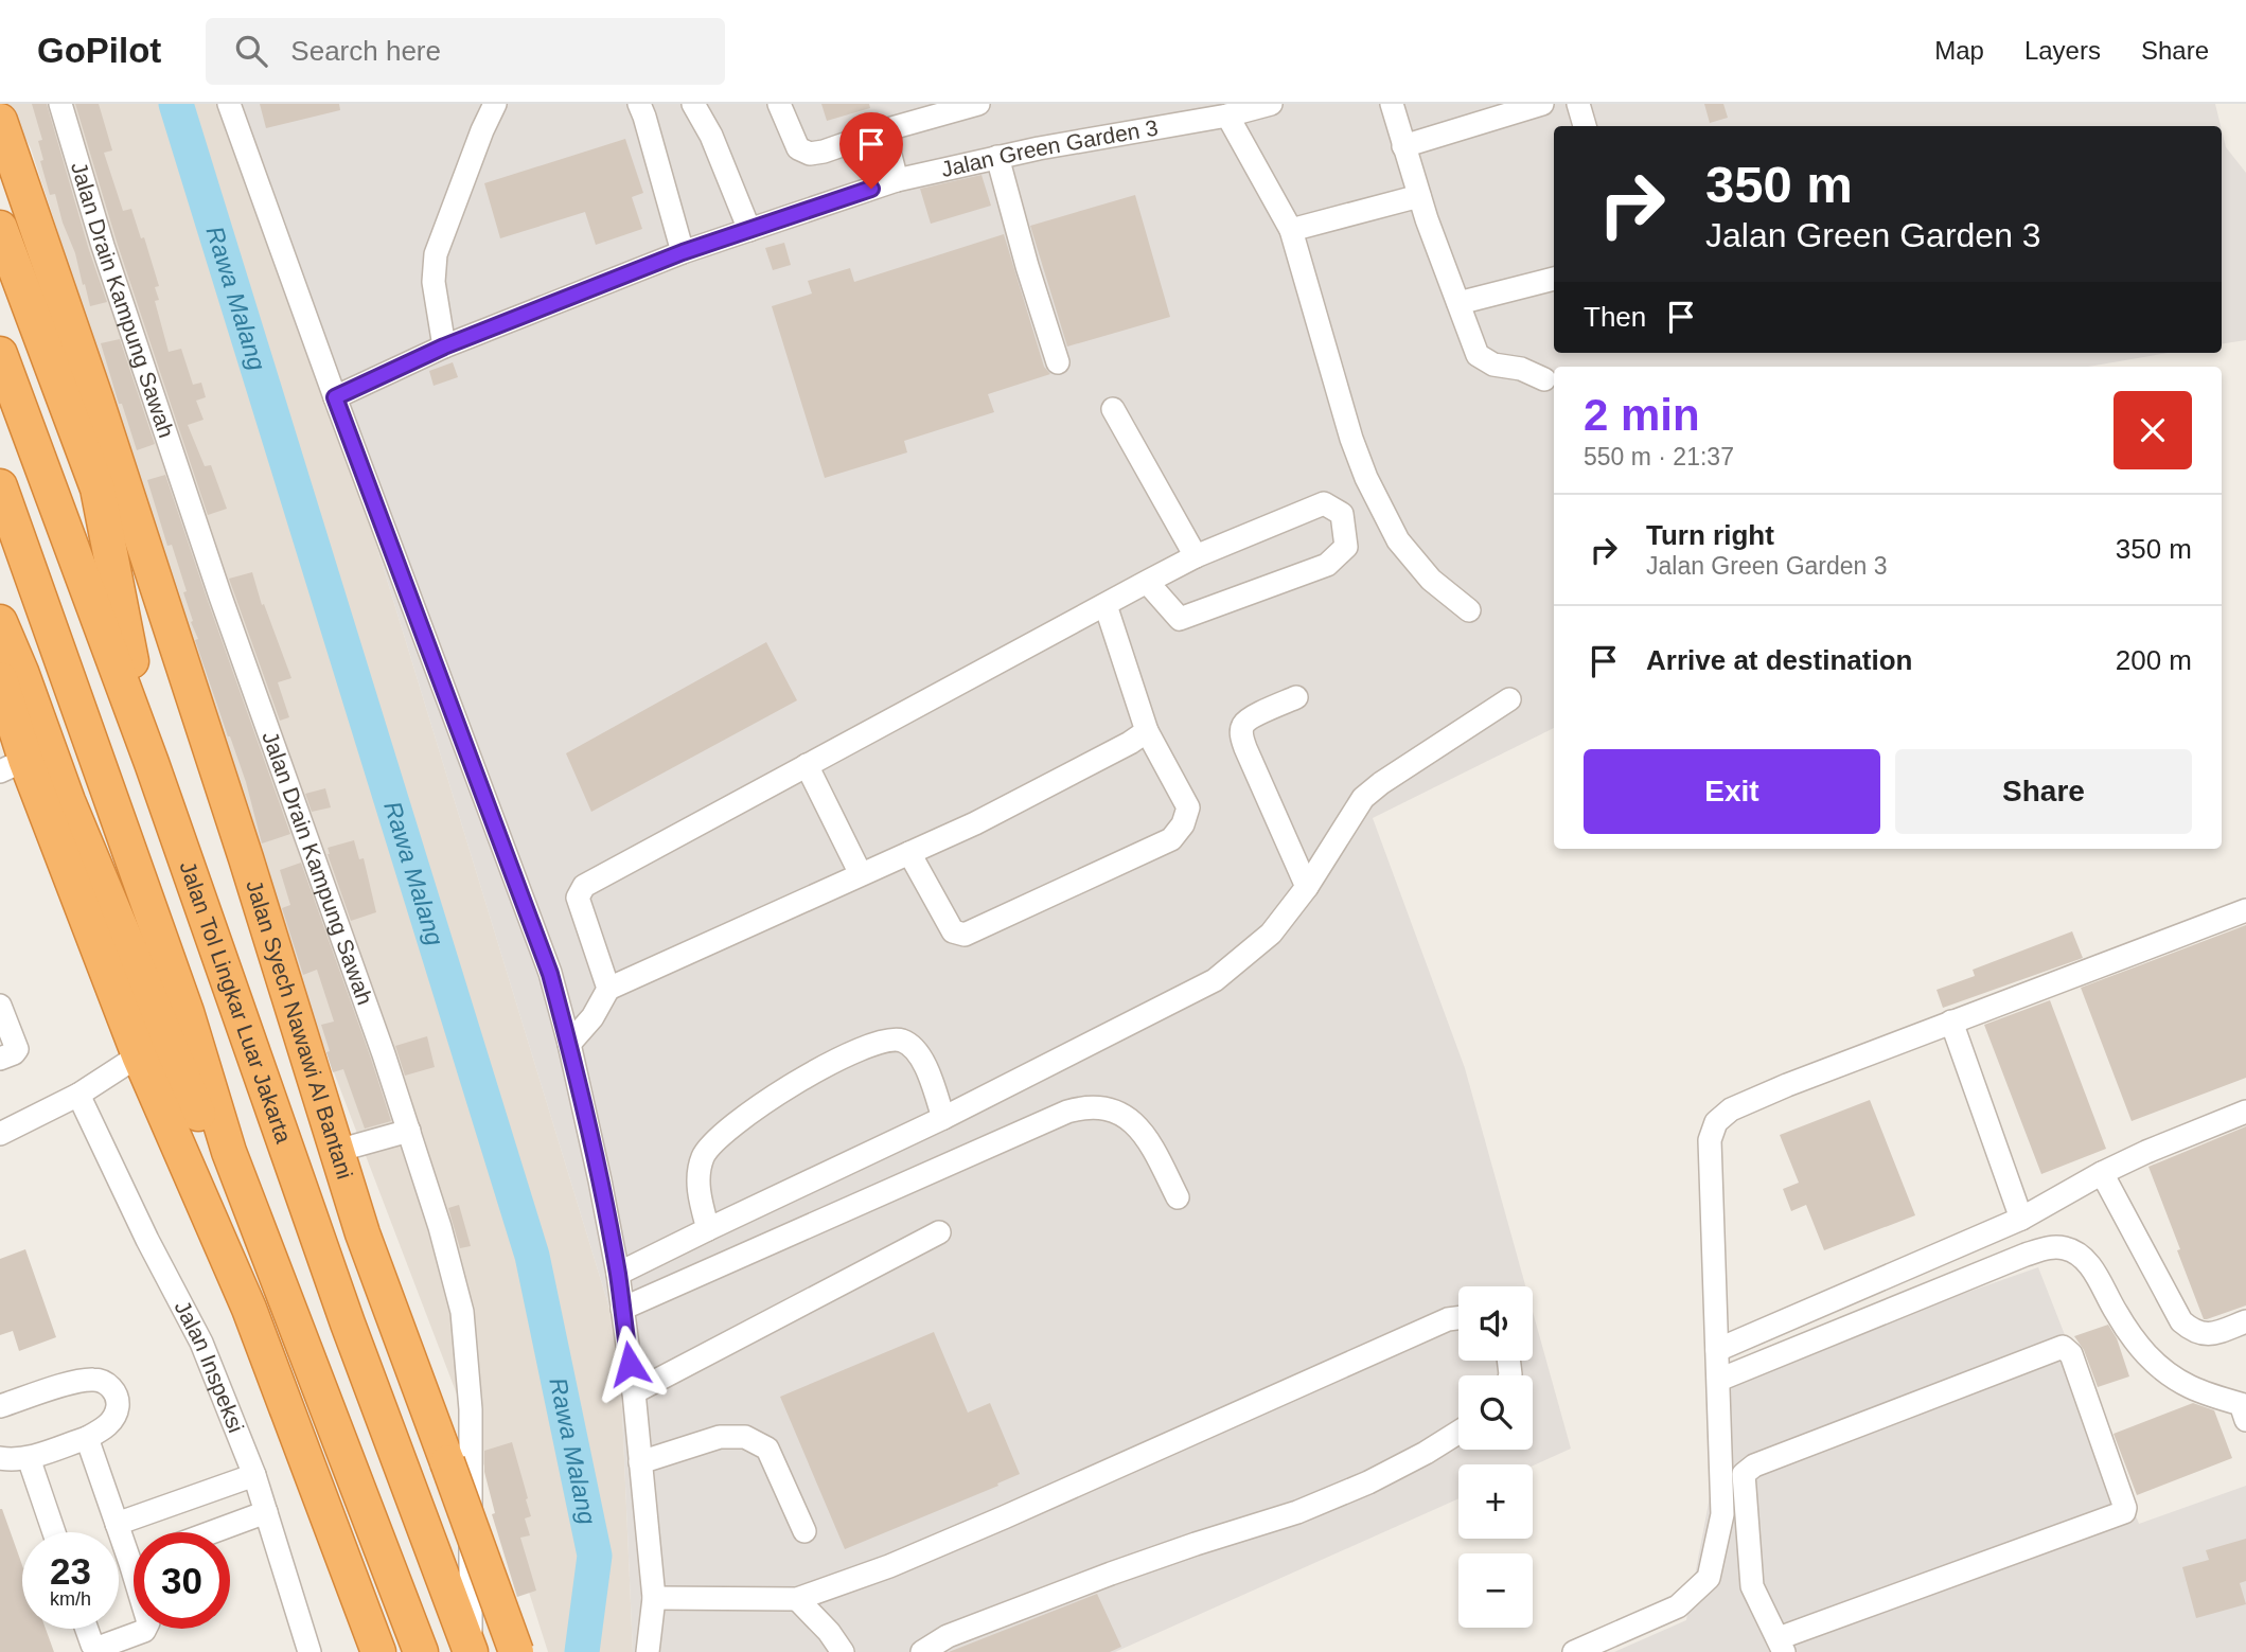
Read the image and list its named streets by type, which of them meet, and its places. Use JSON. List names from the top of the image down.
{
  "streets": {
    "highway": ["Jalan Tol Lingkar Luar Jakarta", "Jalan Syech Nawawi Al Bantani"],
    "street": ["Jalan Green Garden 3", "Jalan Drain Kampung Sawah", "Jalan Inspeksi"]
  },
  "crossings": [
    ["Jalan Drain Kampung Sawah", "Jalan Tol Lingkar Luar Jakarta"]
  ],
  "water": ["Rawa Malang"],
  "page": {
    "header": "GoPilot",
    "search": "Search here",
    "nav": ["Map", "Layers", "Share"],
    "turn": ["350 m", "Jalan Green Garden 3"],
    "then": "Then",
    "heading": ["2 min", "550 m · 21:37"],
    "list": [
      {
        "name": "Turn right",
        "note": "Jalan Green Garden 3",
        "value": "350 m"
      },
      {
        "name": "Arrive at destination",
        "value": "200 m"
      }
    ],
    "buttons": ["Exit", "Share"],
    "map_buttons": ["+", "−"],
    "speed": "23 km/h",
    "limit": "30"
  }
}
